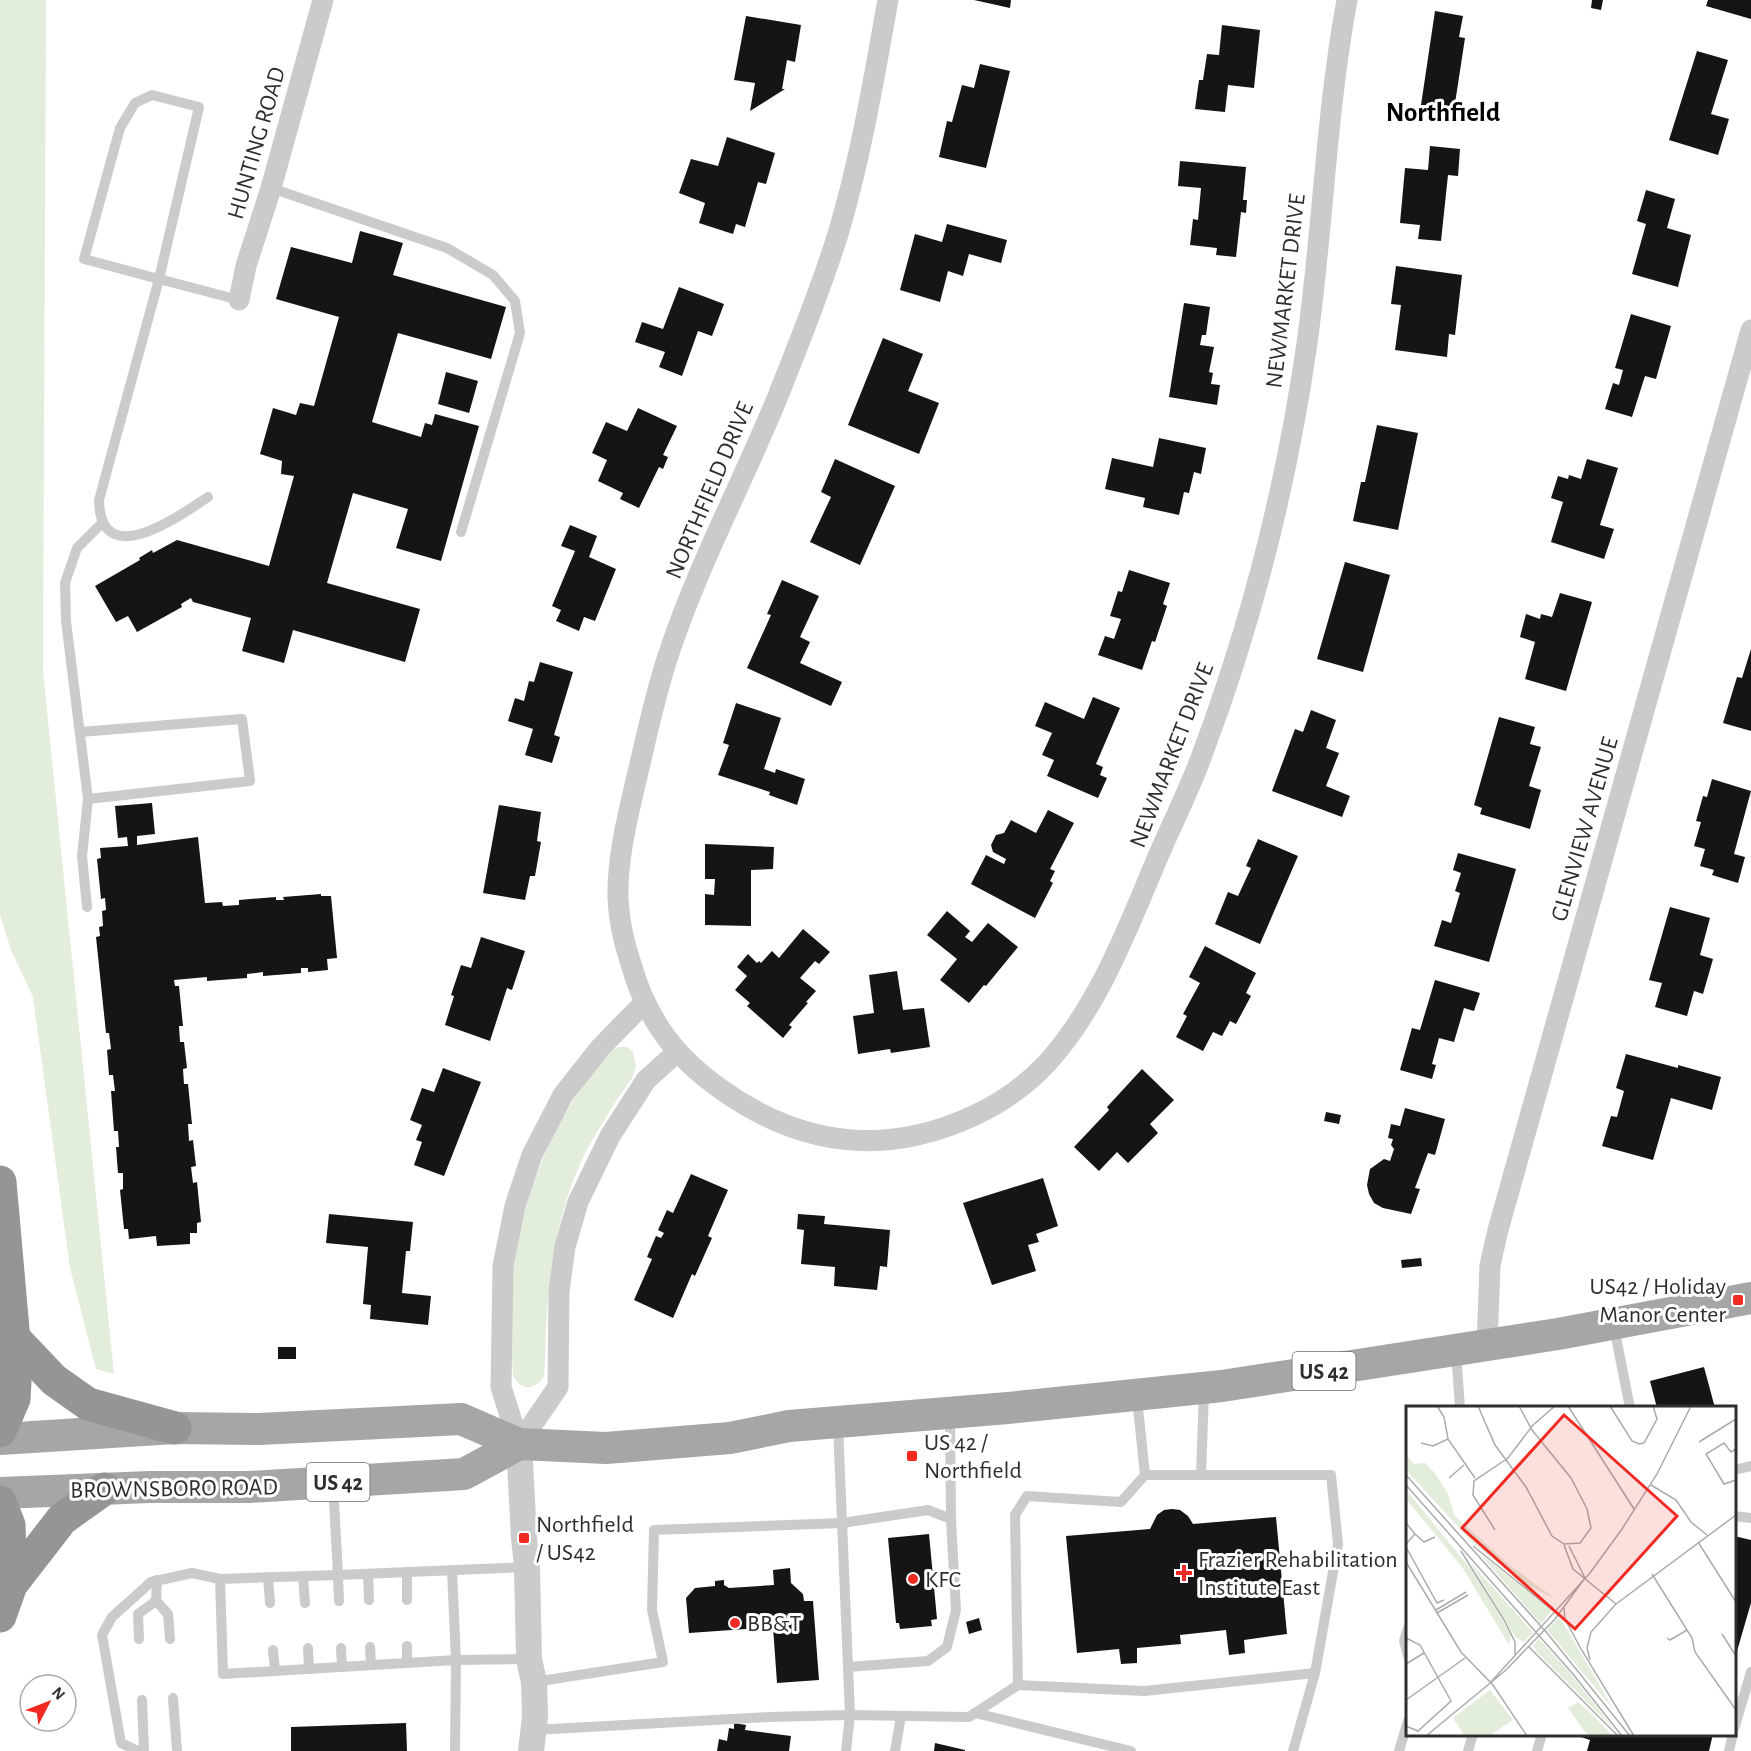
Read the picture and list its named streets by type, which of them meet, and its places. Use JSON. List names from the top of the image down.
{
  "streets": {
    "main road": ["US 42", "BROWNSBORO ROAD"],
    "street": [
      "HUNTING ROAD",
      "NEWMARKET DRIVE",
      "NORTHFIELD DRIVE",
      "GLENVIEW AVENUE"
    ]
  },
  "crossings": [
    ["NEWMARKET DRIVE", "NORTHFIELD DRIVE"],
    ["GLENVIEW AVENUE", "US 42"],
    ["US 42", "BROWNSBORO ROAD"]
  ],
  "districts": ["Northfield"],
  "places": {
    "transit": ["US42 / Holiday Manor Center", "US 42 / Northfield", "Northfield / US42"],
    "health": ["Frazier Rehabilitation Institute East"],
    "other": ["KFC", "BB&T"]
  },
  "north": "top right"
}
